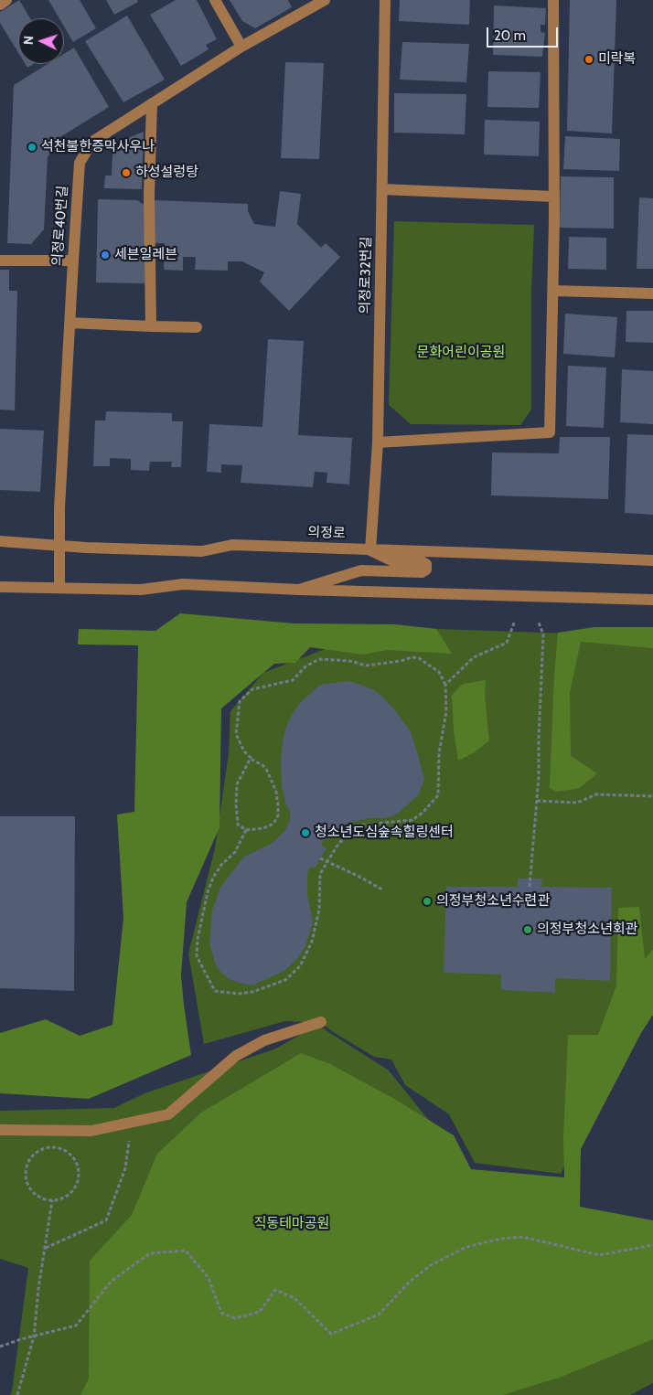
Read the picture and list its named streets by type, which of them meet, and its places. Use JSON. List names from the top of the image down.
{
  "streets": {
    "street": ["의정로40번길", "의정로32번길", "의정로"]
  },
  "crossings": [
    ["의정로40번길", "의정로"],
    ["의정로32번길", "의정로"]
  ],
  "parks": ["문화어린이공원", "직동테마공원"],
  "places": [
    "미락복",
    "석천불한증막사우나",
    "하성설렁탕",
    "세븐일레븐",
    "청소년도심숲속힐링센터",
    "의정부청소년수련관",
    "의정부청소년회관"
  ],
  "scale_bar": "20 m",
  "north": "left"
}
